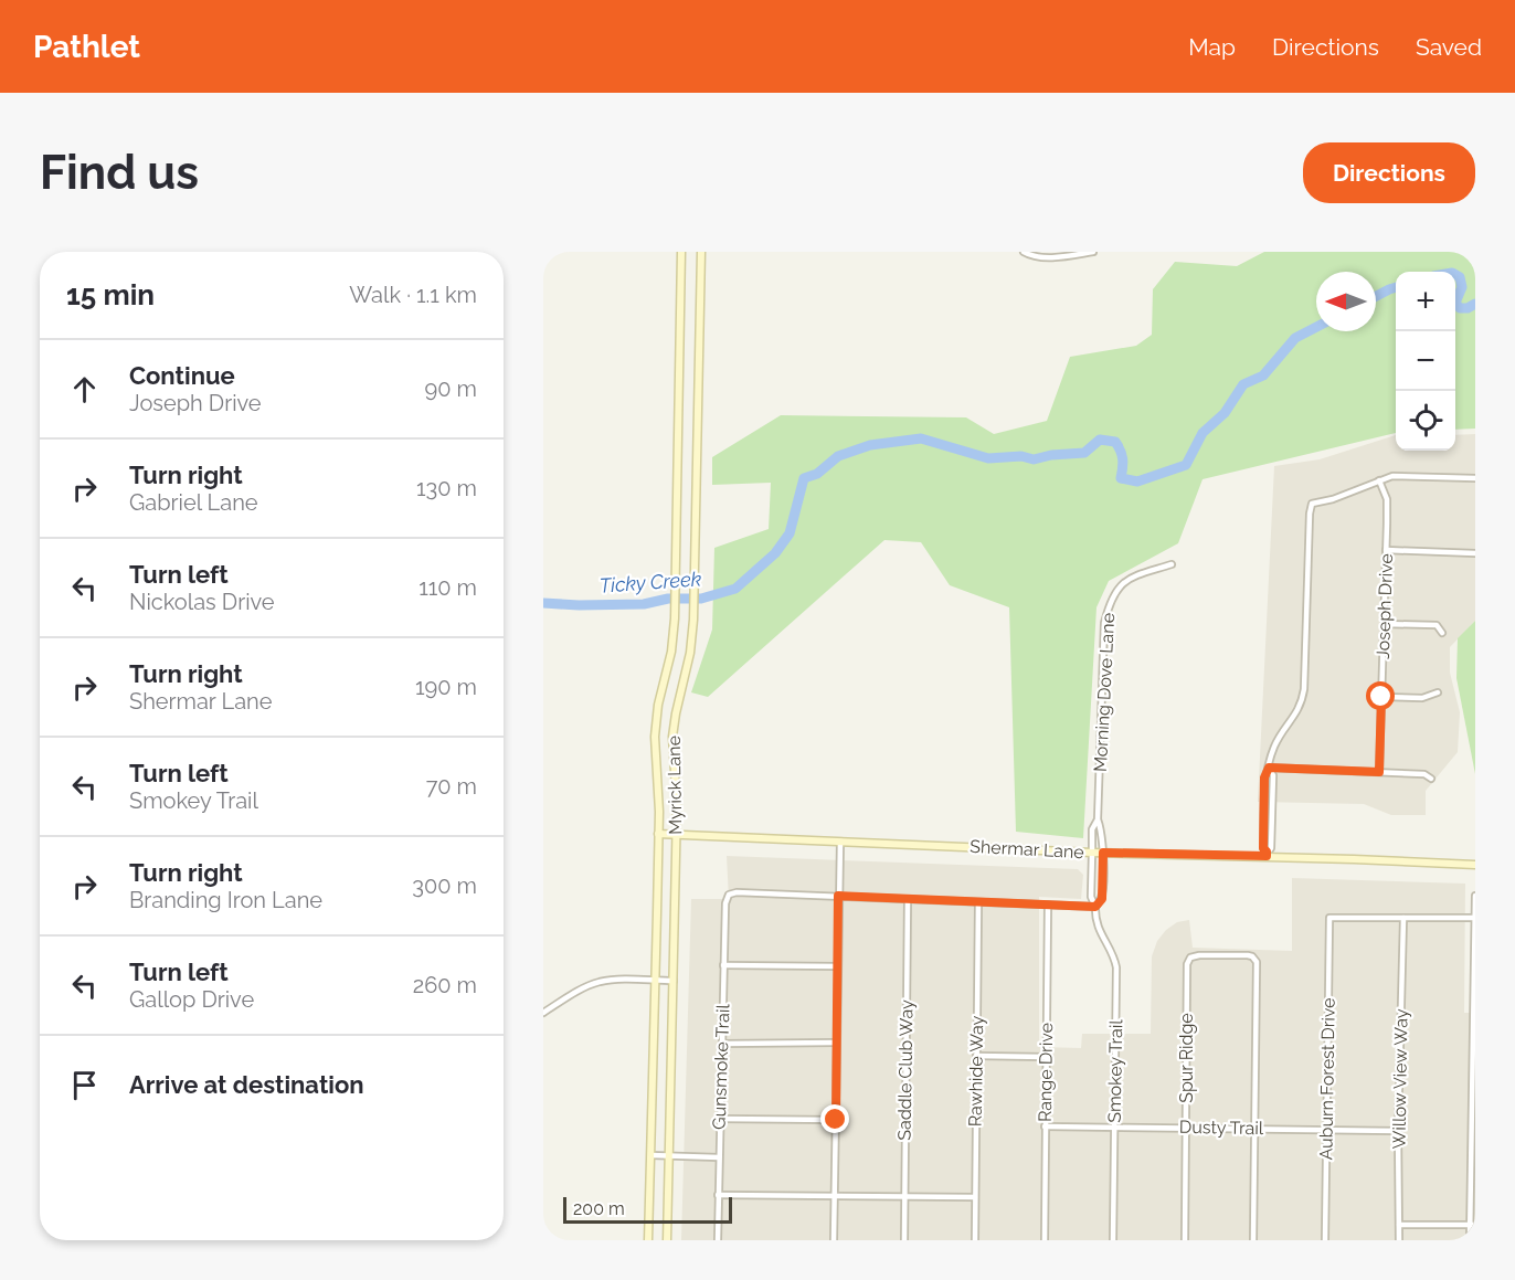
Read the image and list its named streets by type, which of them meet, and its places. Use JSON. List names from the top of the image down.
{
  "streets": {
    "street": [
      "Joseph Drive",
      "Morning Dove Lane",
      "Myrick Lane",
      "Shermar Lane",
      "Spur Ridge",
      "Gunsmoke Trail",
      "Saddle Club Way",
      "Rawhide Way",
      "Smokey Trail",
      "Range Drive",
      "Auburn Forest Drive",
      "Willow View Way",
      "Dusty Trail"
    ]
  },
  "crossings": [
    ["Morning Dove Lane", "Shermar Lane"],
    ["Morning Dove Lane", "Smokey Trail"],
    ["Myrick Lane", "Shermar Lane"],
    ["Shermar Lane", "Smokey Trail"],
    ["Spur Ridge", "Dusty Trail"],
    ["Smokey Trail", "Dusty Trail"],
    ["Range Drive", "Dusty Trail"],
    ["Auburn Forest Drive", "Willow View Way"],
    ["Auburn Forest Drive", "Dusty Trail"],
    ["Willow View Way", "Dusty Trail"]
  ],
  "water": ["Ticky Creek"],
  "scale_bar": "200 m",
  "north": "left",
  "page": {
    "header": "Pathlet",
    "nav": ["Map", "Directions", "Saved"],
    "buttons": "Directions",
    "title": "Find us",
    "heading": ["15 min", "Walk · 1.1 km"],
    "map_buttons": ["+", "−"],
    "list": [
      ["Continue", "Joseph Drive", "90 m"],
      ["Turn right", "Gabriel Lane", "130 m"],
      ["Turn left", "Nickolas Drive", "110 m"],
      ["Turn right", "Shermar Lane", "190 m"],
      ["Turn left", "Smokey Trail", "70 m"],
      ["Turn right", "Branding Iron Lane", "300 m"],
      ["Turn left", "Gallop Drive", "260 m"],
      "Arrive at destination"
    ],
    "scale": "200 m"
  }
}
